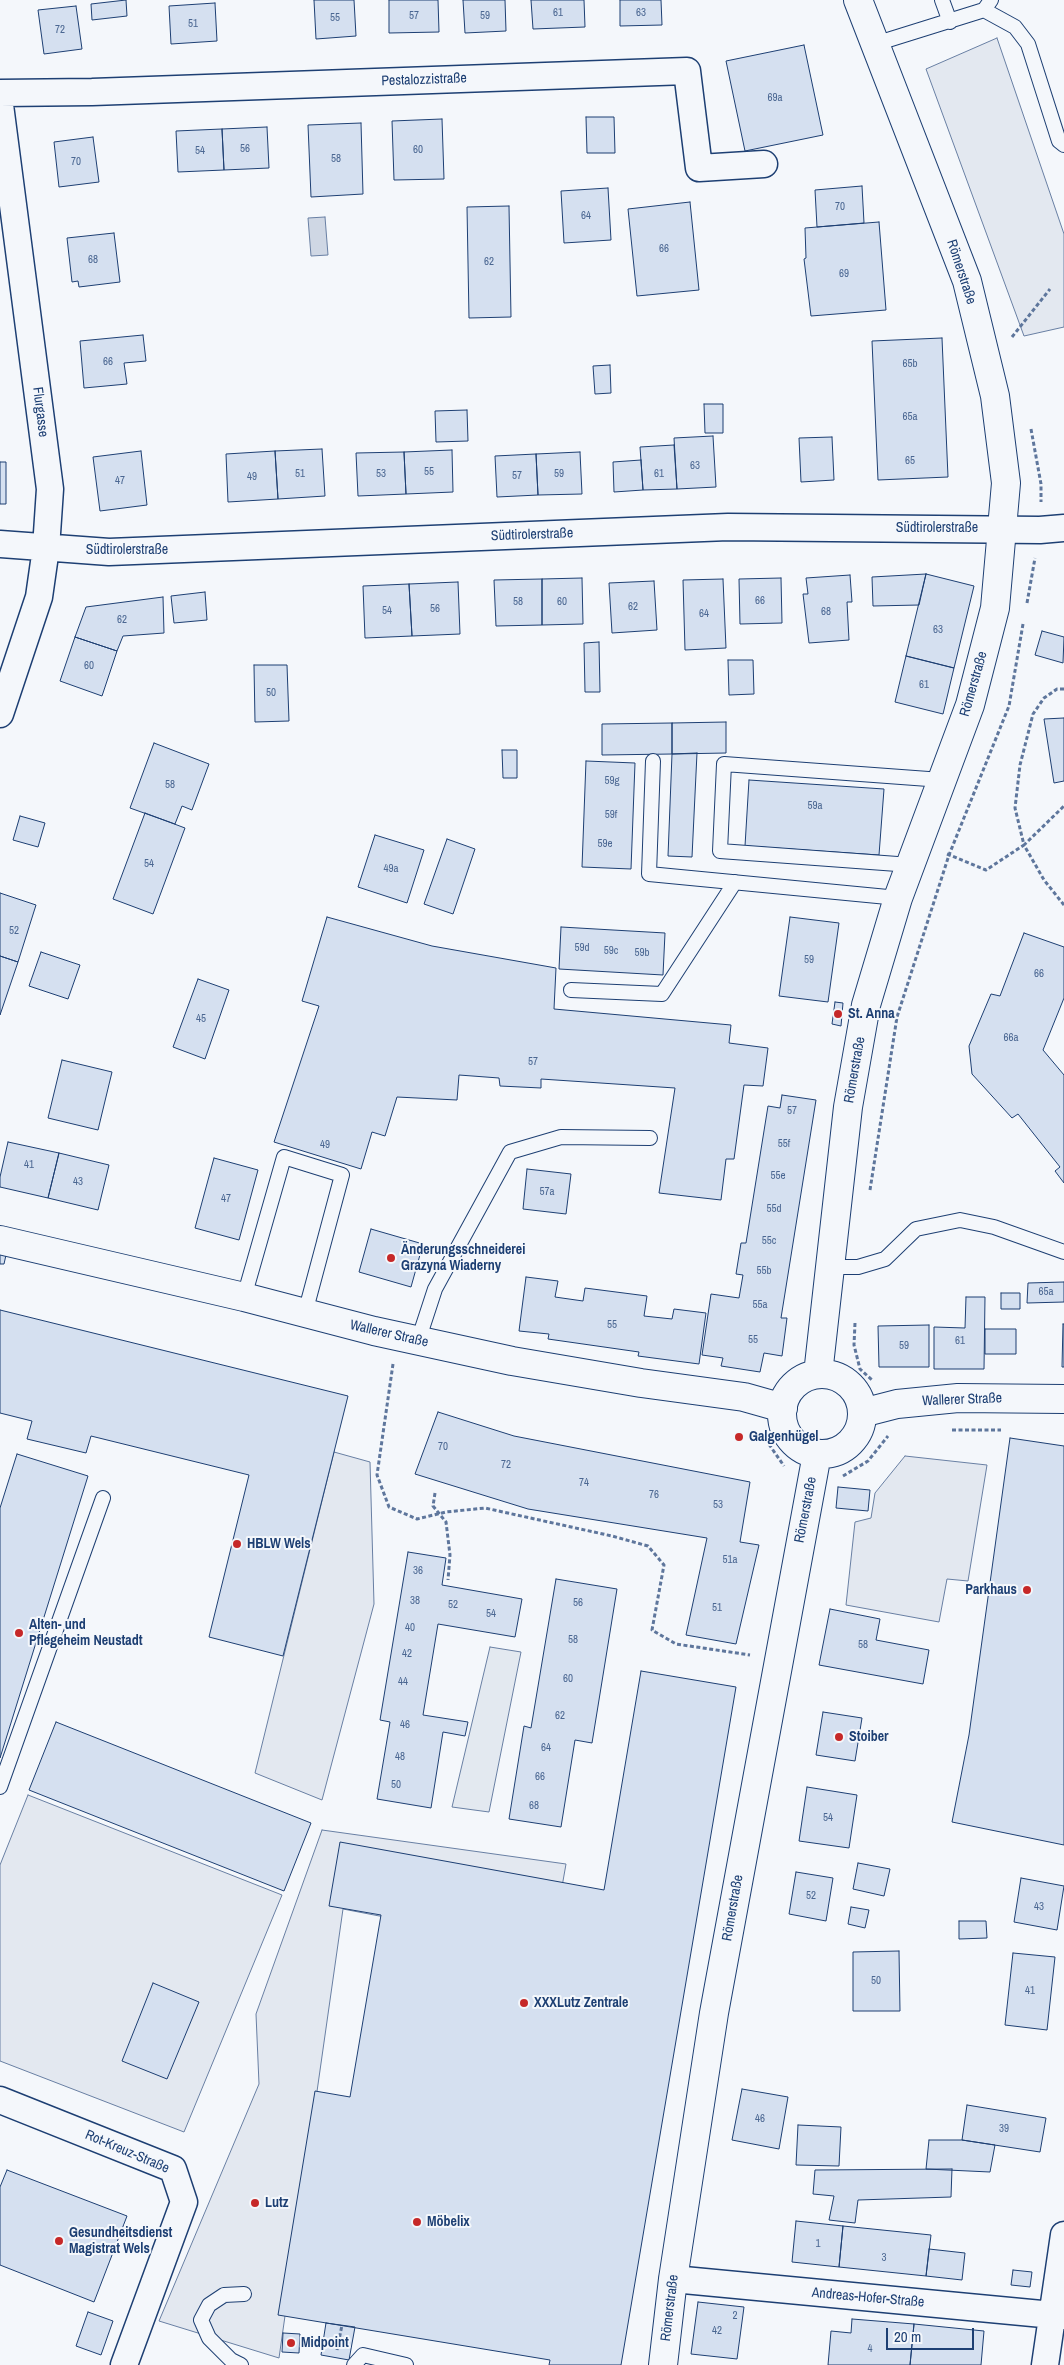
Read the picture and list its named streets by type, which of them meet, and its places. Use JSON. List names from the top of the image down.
{
  "streets": {
    "main road": ["Römerstraße", "Wallerer Straße"],
    "street": [
      "Pestalozzistraße",
      "Flurgasse",
      "Südtirolerstraße",
      "Rot-Kreuz-Straße",
      "Andreas-Hofer-Straße"
    ]
  },
  "crossings": [
    ["Römerstraße", "Südtirolerstraße"],
    ["Römerstraße", "Wallerer Straße"],
    ["Römerstraße", "Andreas-Hofer-Straße"],
    ["Flurgasse", "Südtirolerstraße"]
  ],
  "places": [
    "St. Anna",
    "Änderungsschneiderei Grazyna Wiaderny",
    "Galgenhügel",
    "HBLW Wels",
    "Parkhaus",
    "Alten- und Pflegeheim Neustadt",
    "Stoiber",
    "XXXLutz Zentrale",
    "Lutz",
    "Möbelix",
    "Gesundheitsdienst Magistrat Wels",
    "Midpoint"
  ],
  "house_numbers": [
    "61",
    "63",
    "57",
    "59",
    "55",
    "51",
    "72",
    "69a",
    "56",
    "60",
    "54",
    "58",
    "70",
    "70",
    "64",
    "66",
    "68",
    "62",
    "69",
    "66",
    "65b",
    "65a",
    "65",
    "63",
    "55",
    "51",
    "53",
    "59",
    "61",
    "57",
    "49",
    "47",
    "66",
    "58",
    "60",
    "62",
    "56",
    "54",
    "68",
    "64",
    "62",
    "63",
    "60",
    "61",
    "50",
    "59g",
    "58",
    "59a",
    "59f",
    "59e",
    "54",
    "49a",
    "52",
    "59d",
    "59c",
    "59b",
    "59",
    "66",
    "45",
    "66a",
    "57",
    "57",
    "55f",
    "49",
    "41",
    "55e",
    "43",
    "57a",
    "47",
    "55d",
    "55c",
    "55b",
    "65a",
    "55a",
    "55",
    "55",
    "61",
    "59",
    "70",
    "72",
    "74",
    "76",
    "53",
    "51a",
    "36",
    "38",
    "56",
    "52",
    "51",
    "54",
    "40",
    "58",
    "58",
    "42",
    "60",
    "44",
    "62",
    "46",
    "64",
    "48",
    "66",
    "50",
    "68",
    "54",
    "52",
    "43",
    "50",
    "41",
    "46",
    "39",
    "1",
    "3",
    "2",
    "42",
    "4"
  ],
  "scale_bar": "20 m"
}
